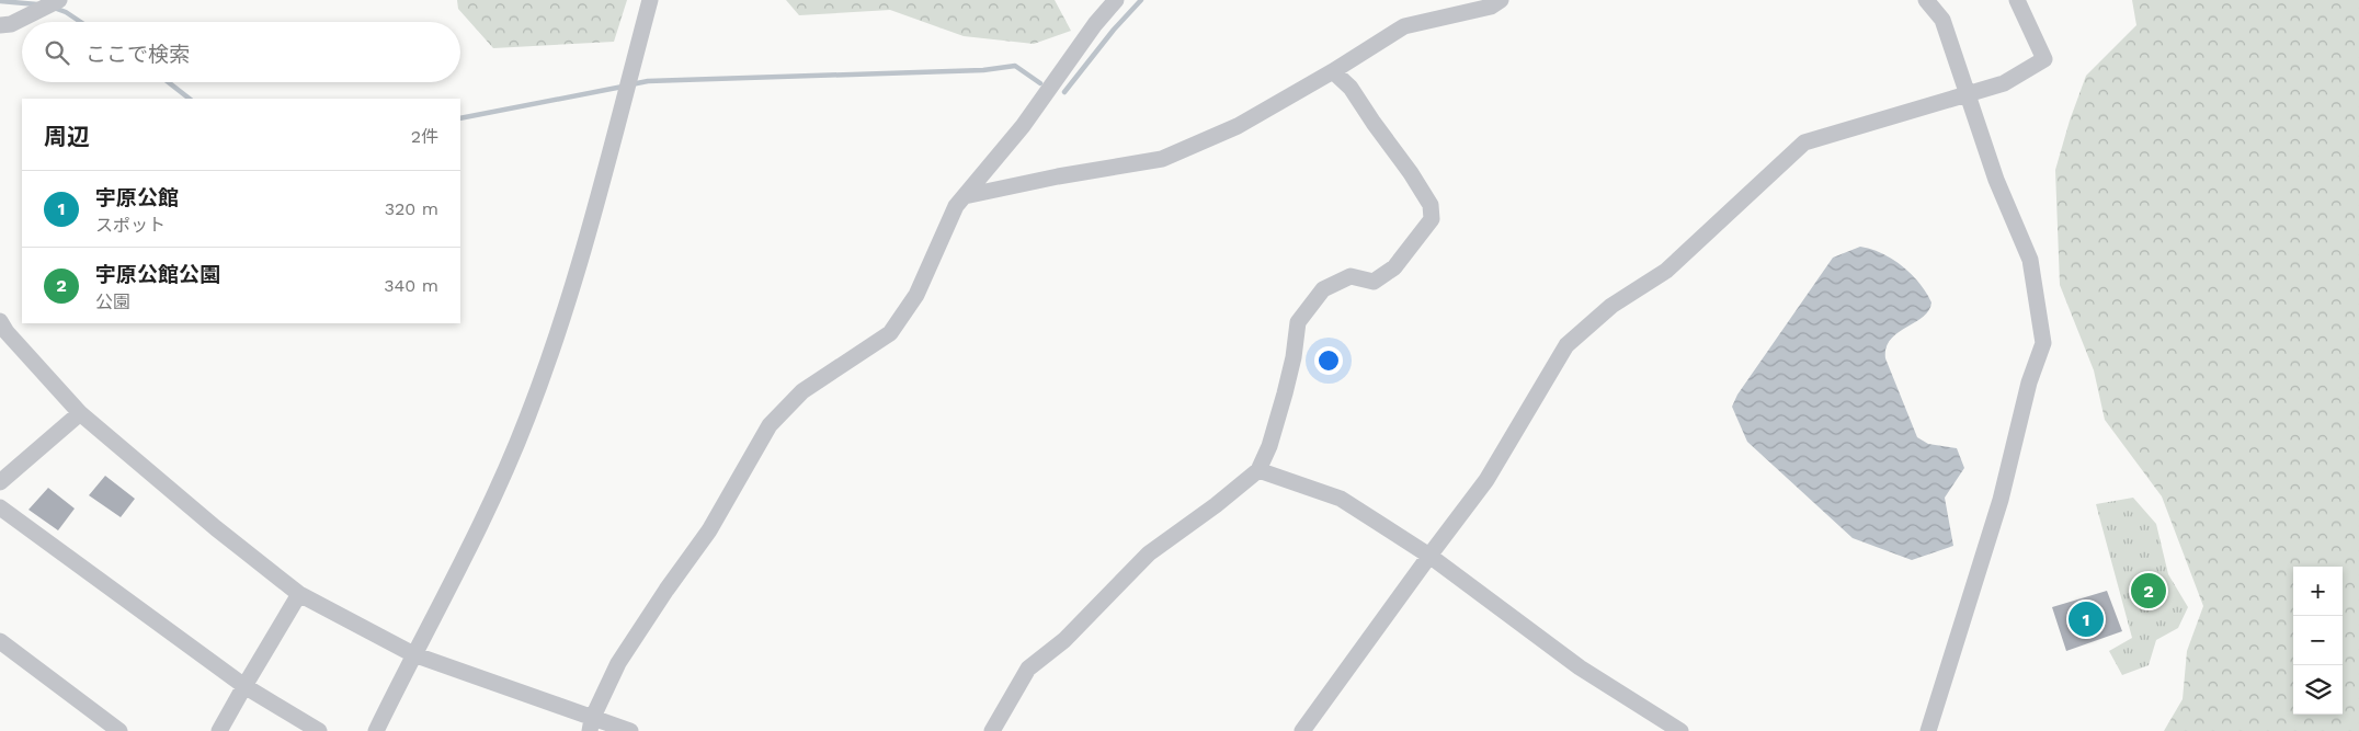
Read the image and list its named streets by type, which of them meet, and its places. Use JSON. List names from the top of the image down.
{
  "page": {
    "search": "ここで検索",
    "heading": ["周辺", "2件"],
    "list": [
      {
        "mark": "1",
        "name": "宇原公館",
        "note": "スポット",
        "value": "320 m"
      },
      {
        "mark": "2",
        "name": "宇原公館公園",
        "note": "公園",
        "value": "340 m"
      }
    ],
    "map_buttons": ["+", "−"],
    "pins": ["2", "1"]
  }
}
